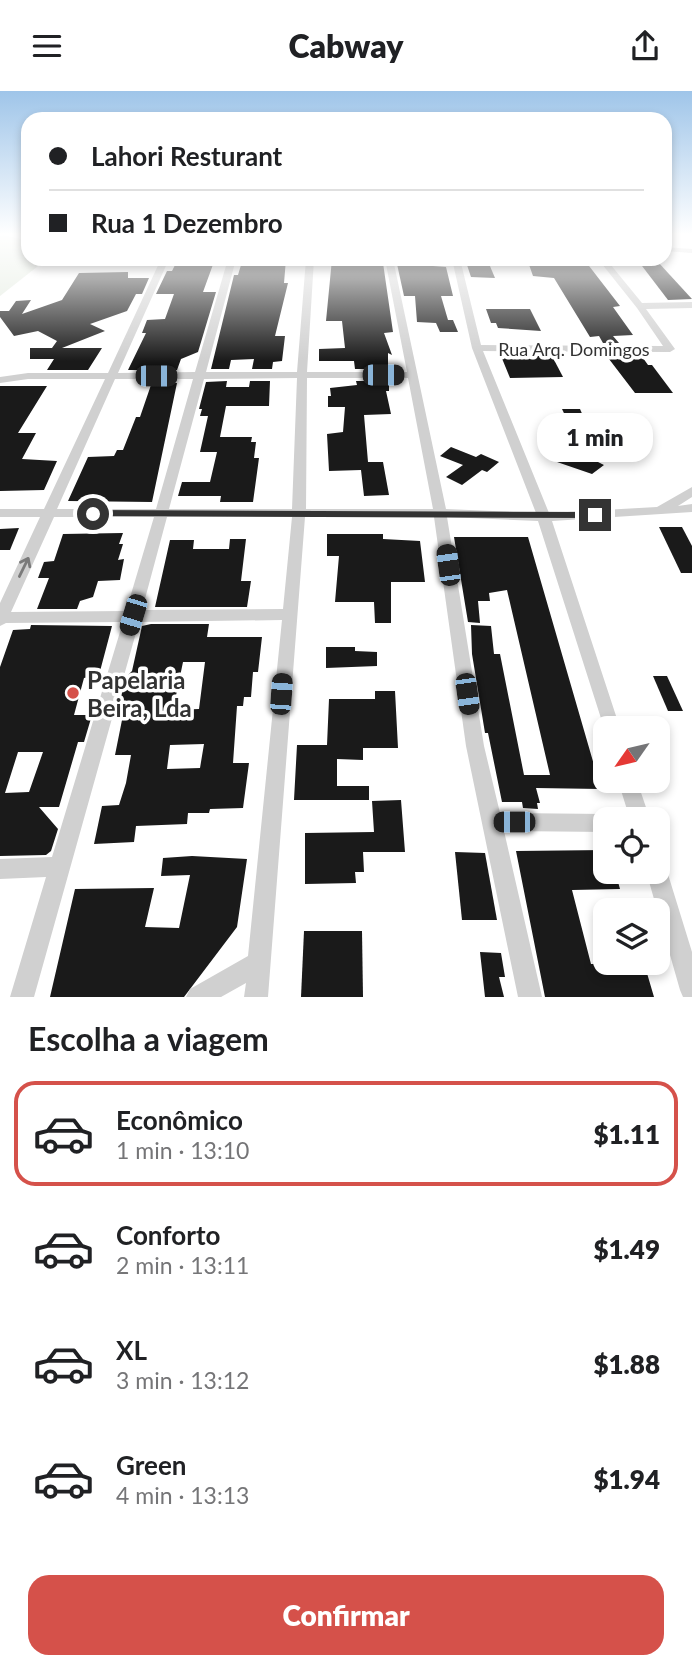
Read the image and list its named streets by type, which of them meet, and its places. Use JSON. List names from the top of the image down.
{
  "streets": {
    "street": ["Rua Arq. Domingos"]
  },
  "places": ["Papelaria Beira, Lda"],
  "north": "bottom left",
  "page": {
    "header": "Cabway",
    "banner": ["Lahori Resturant", "Rua 1 Dezembro"],
    "bubble": "1 min",
    "heading": "Escolha a viagem",
    "list": [
      {
        "name": "Econômico",
        "note": "1 min · 13:10",
        "value": "$1.11"
      },
      {
        "name": "Conforto",
        "note": "2 min · 13:11",
        "value": "$1.49"
      },
      {
        "name": "XL",
        "note": "3 min · 13:12",
        "value": "$1.88"
      },
      {
        "name": "Green",
        "note": "4 min · 13:13",
        "value": "$1.94"
      }
    ],
    "buttons": "Confirmar"
  }
}
